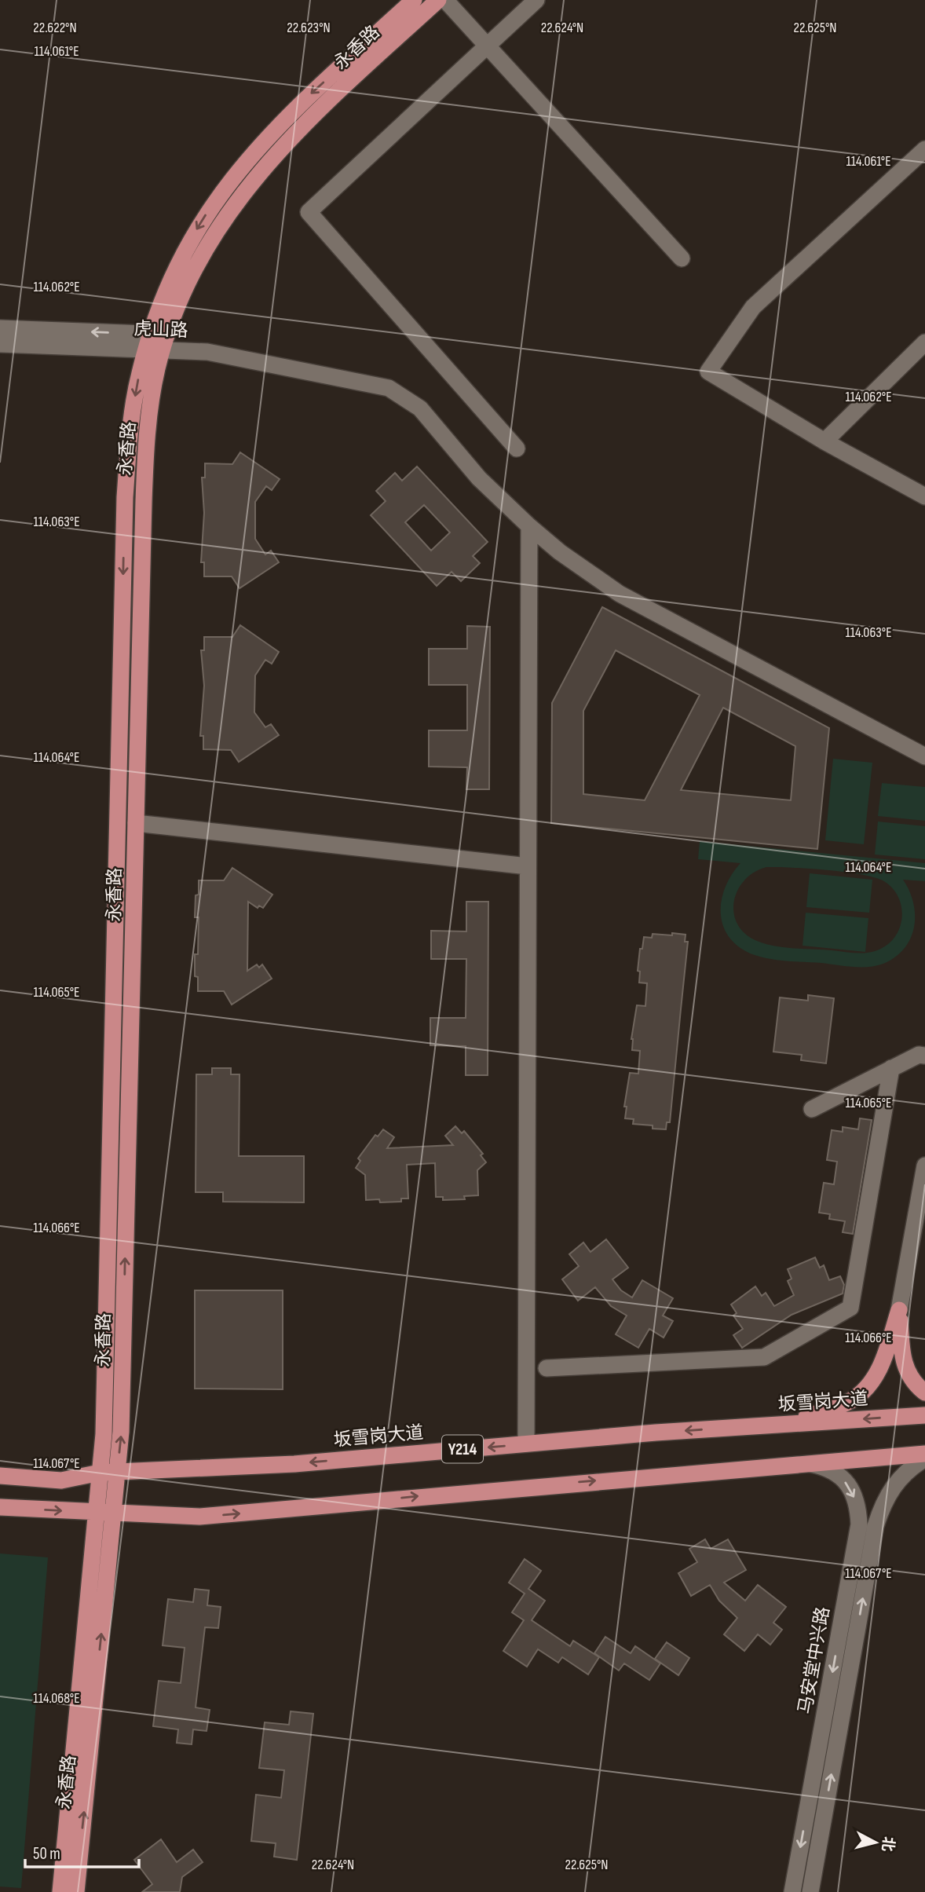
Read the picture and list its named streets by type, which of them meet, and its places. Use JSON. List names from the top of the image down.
{
  "streets": {
    "main road": ["永香路", "坂雪岗大道", "Y214"],
    "street": ["虎山路", "马安堂中兴路"]
  },
  "crossings": [
    ["永香路", "虎山路"],
    ["永香路", "坂雪岗大道"]
  ],
  "scale_bar": "50 m",
  "north": "right",
  "coordinates": [
    "22.622°N",
    "22.623°N",
    "22.624°N",
    "22.625°N",
    "114.061°E",
    "114.062°E",
    "114.063°E",
    "114.064°E",
    "114.065°E",
    "114.066°E",
    "114.067°E",
    "114.068°E"
  ]
}
